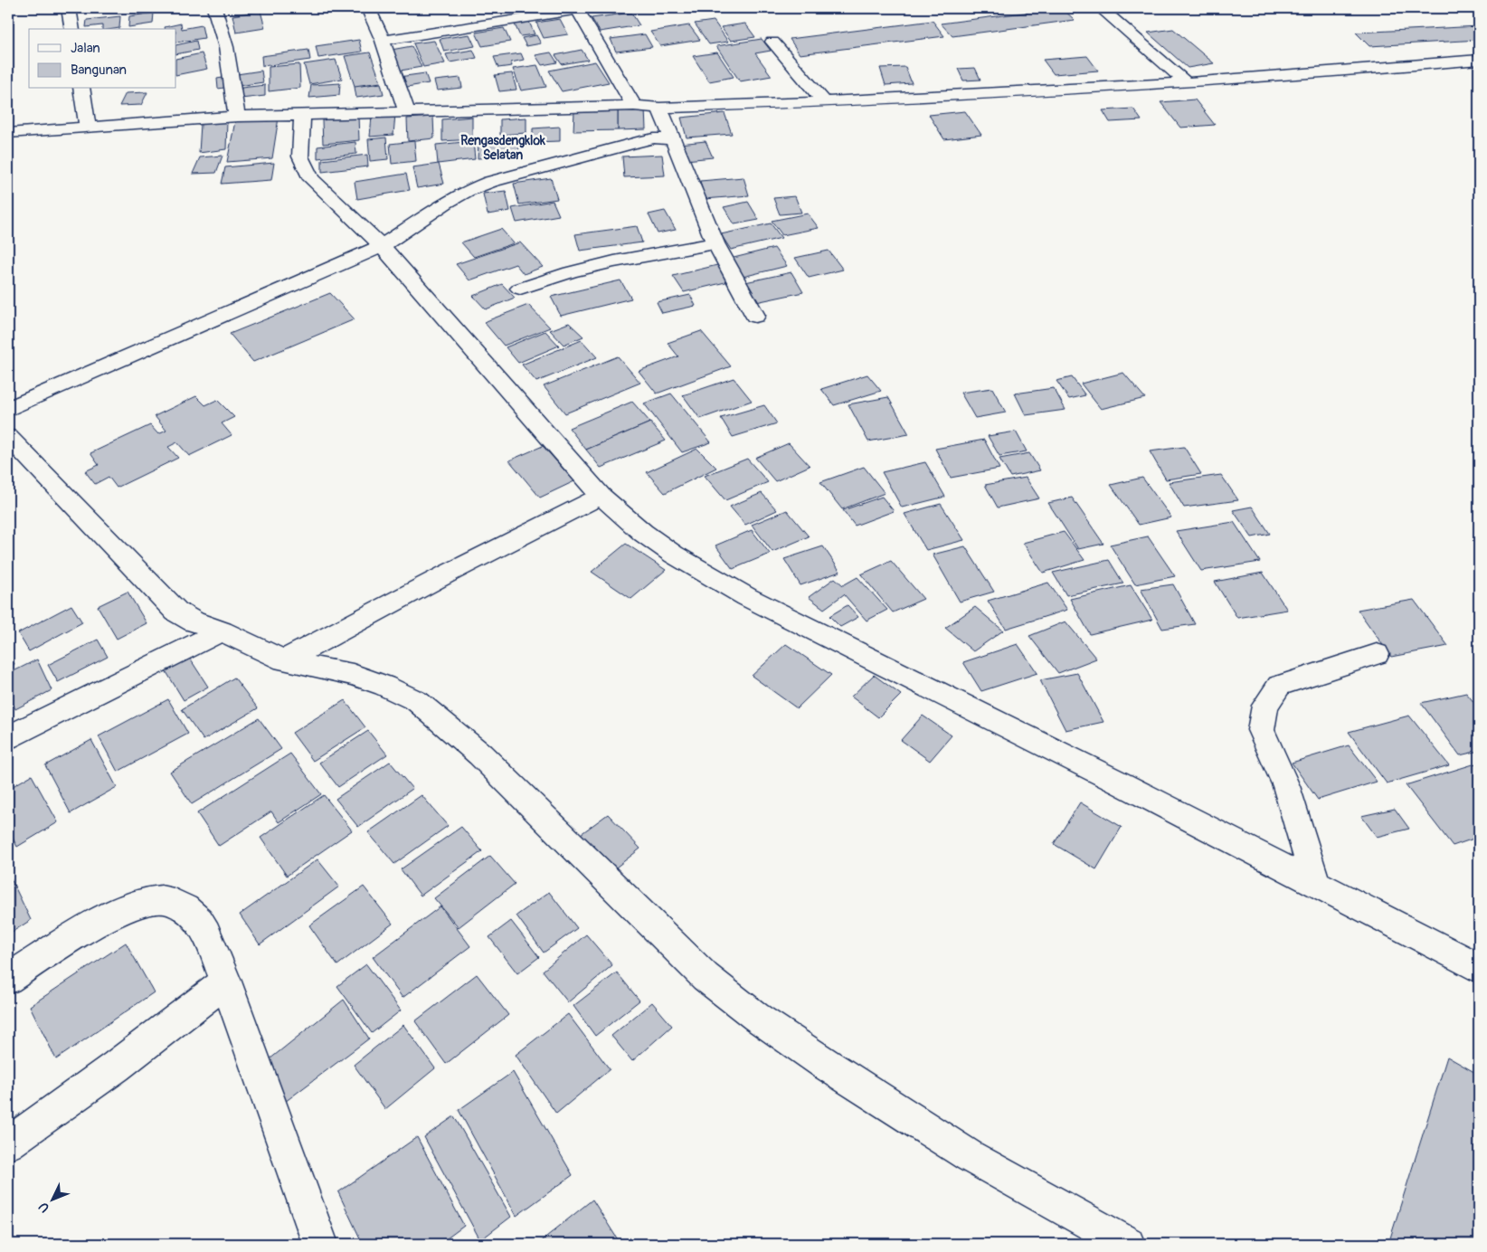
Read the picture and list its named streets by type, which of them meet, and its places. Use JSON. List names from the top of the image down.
{
  "districts": ["Rengasdengklok Selatan"],
  "legend": ["Jalan", "Bangunan"],
  "north": "bottom left"
}
